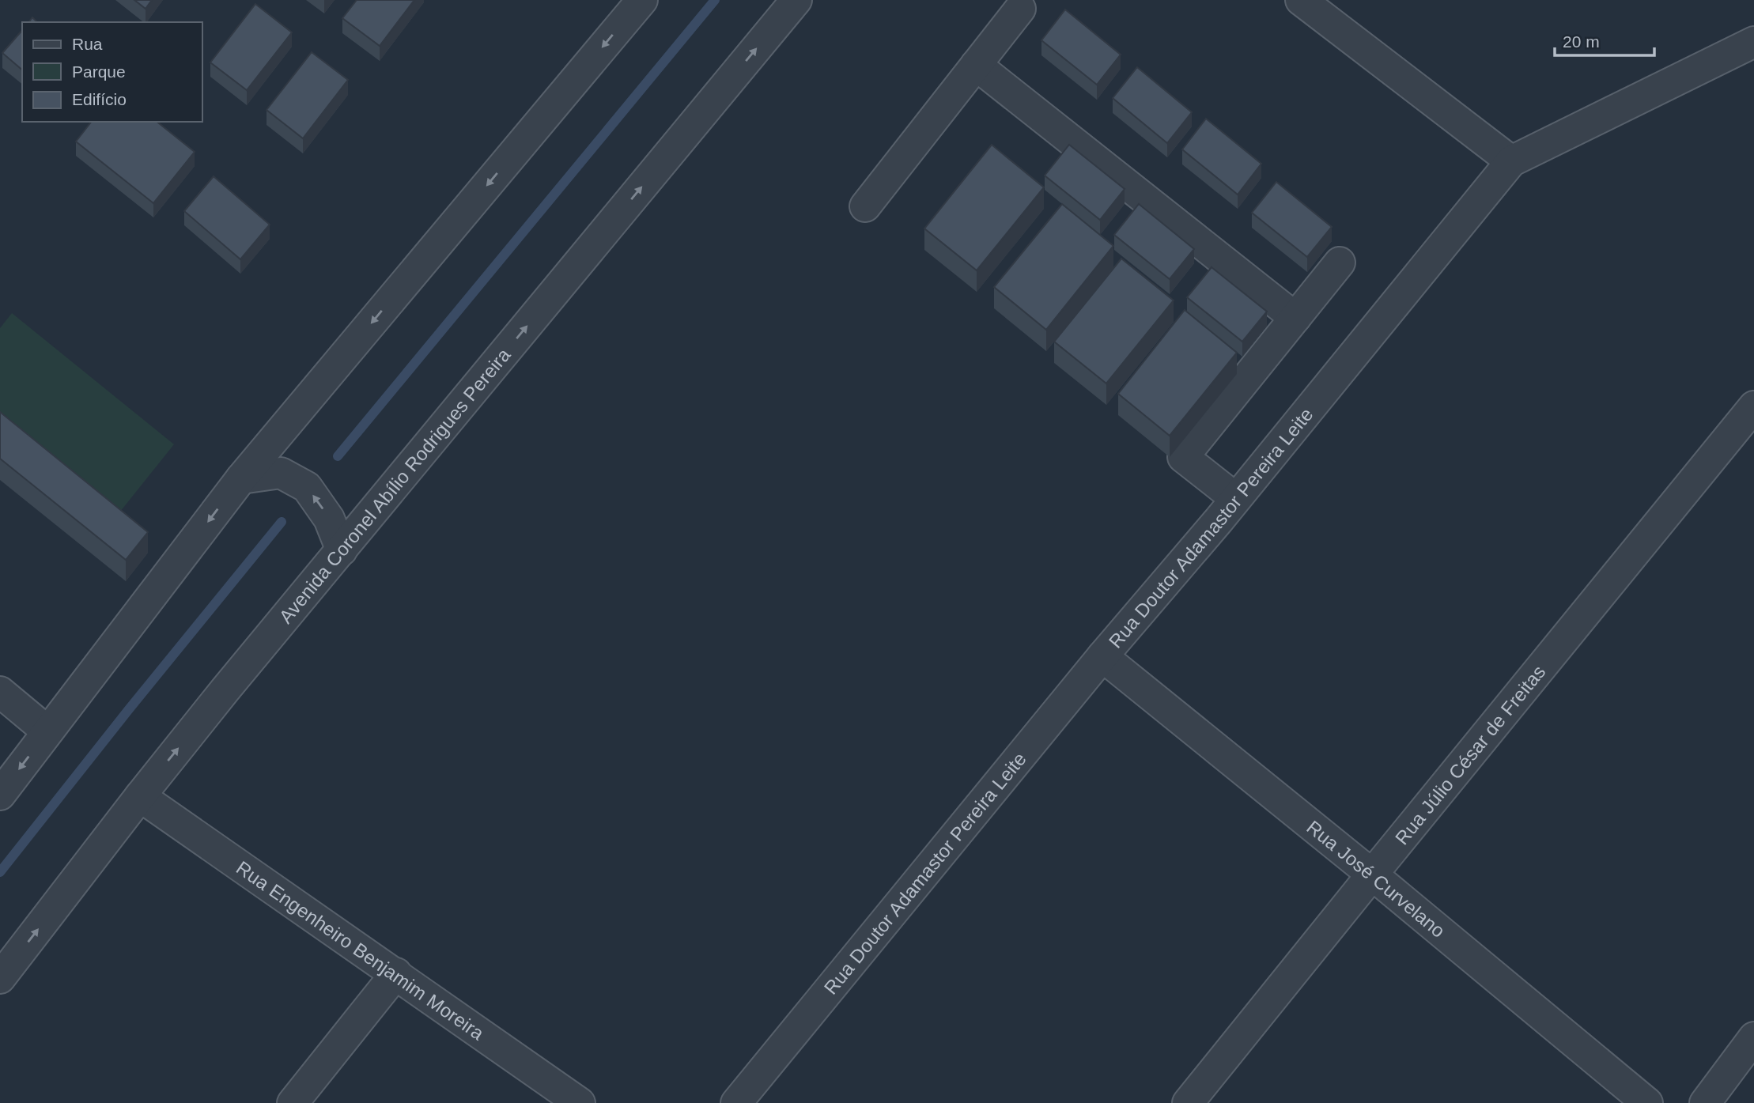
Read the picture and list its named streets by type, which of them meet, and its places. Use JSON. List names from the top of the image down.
{
  "streets": {
    "street": [
      "Avenida Coronel Abílio Rodrigues Pereira",
      "Rua Doutor Adamastor Pereira Leite",
      "Rua Júlio César de Freitas",
      "Rua José Curvelano",
      "Rua Engenheiro Benjamim Moreira"
    ]
  },
  "crossings": [
    ["Avenida Coronel Abílio Rodrigues Pereira", "Rua Engenheiro Benjamim Moreira"],
    ["Rua Doutor Adamastor Pereira Leite", "Rua José Curvelano"],
    ["Rua Júlio César de Freitas", "Rua José Curvelano"]
  ],
  "legend": ["Rua", "Parque", "Edifício"],
  "scale_bar": "20 m"
}
